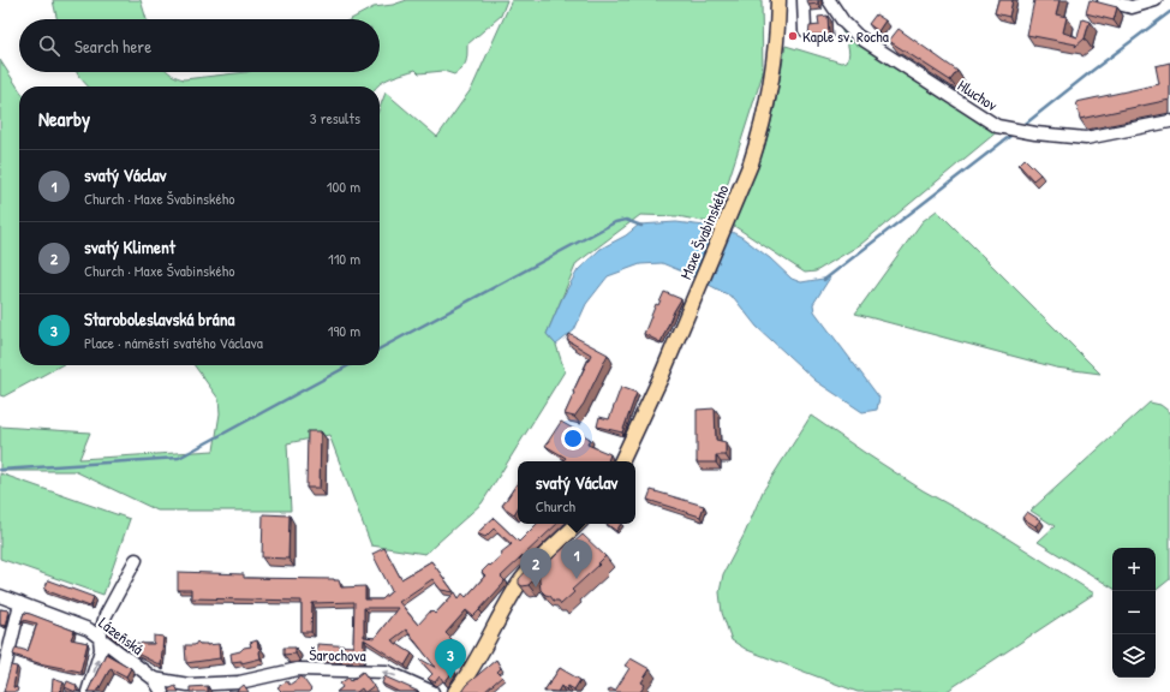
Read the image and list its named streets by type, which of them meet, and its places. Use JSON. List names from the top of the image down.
{
  "streets": {
    "main road": ["Maxe Švabinského"],
    "street": ["Hluchov", "Lázeňská", "Šarochova"]
  },
  "crossings": [
    ["Lázeňská", "Šarochova"]
  ],
  "one_way": ["Šarochova"],
  "places": ["Kaple sv. Rocha"],
  "page": {
    "search": "Search here",
    "heading": ["Nearby", "3 results"],
    "list": [
      {
        "mark": "1",
        "name": "svatý Václav",
        "note": "Church · Maxe Švabinského",
        "value": "100 m"
      },
      {
        "mark": "2",
        "name": "svatý Kliment",
        "note": "Church · Maxe Švabinského",
        "value": "110 m"
      },
      {
        "mark": "3",
        "name": "Staroboleslavská brána",
        "note": "Place · náměstí svatého Václava",
        "value": "190 m"
      }
    ],
    "popup": ["svatý Václav", "Church"],
    "pins": ["1", "2", "3"],
    "map_buttons": ["+", "−"]
  }
}
